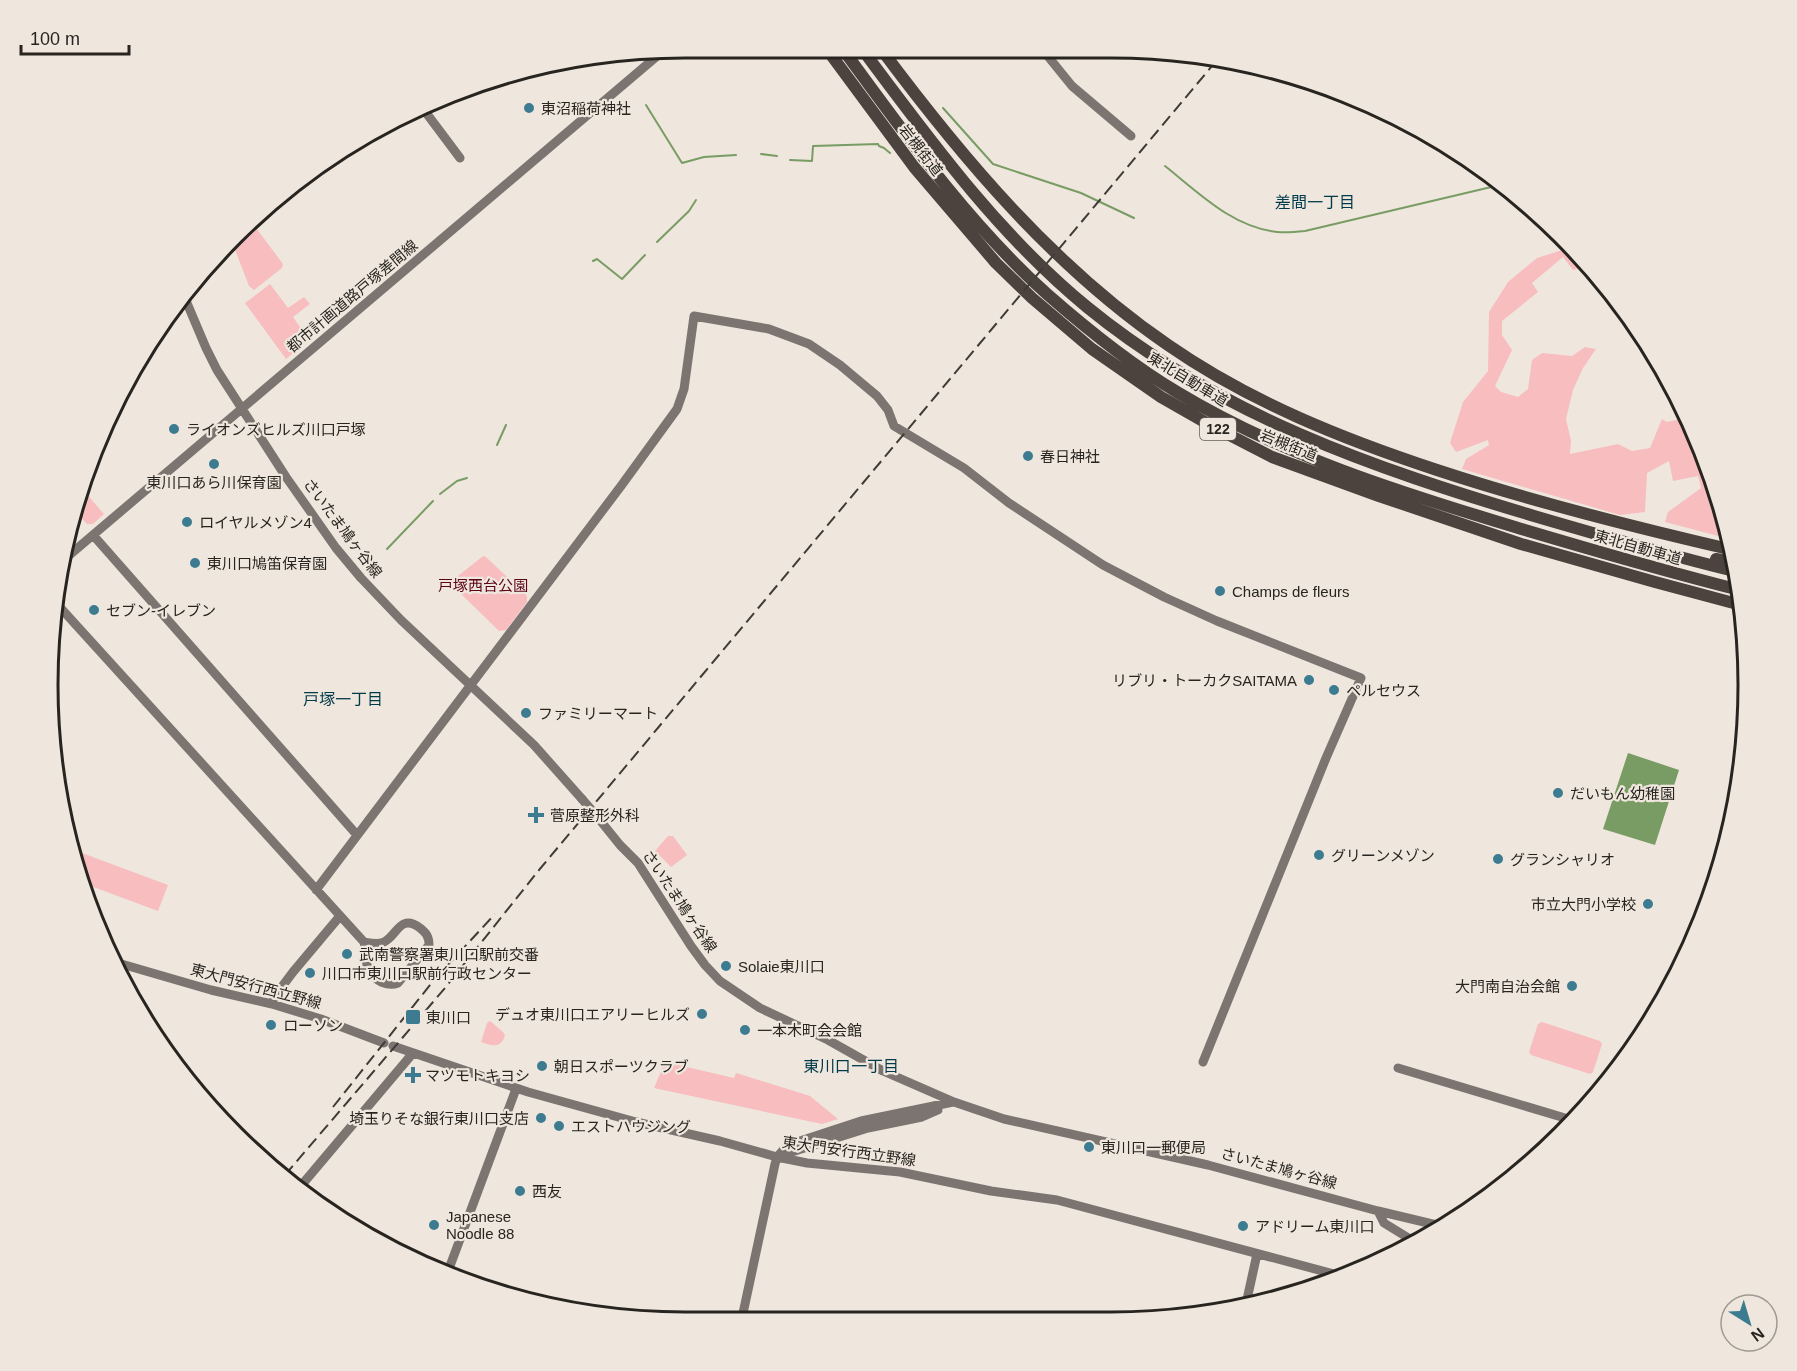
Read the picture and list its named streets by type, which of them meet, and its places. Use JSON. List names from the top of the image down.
{
  "streets": {
    "highway": ["岩槻街道", "東北自動車道", "122"],
    "street": ["都市計画道路戸塚差間線", "さいたま鳩ヶ谷線", "東大門安行西立野線"]
  },
  "crossings": [
    ["都市計画道路戸塚差間線", "さいたま鳩ヶ谷線"]
  ],
  "districts": ["差間一丁目", "戸塚一丁目", "東川口一丁目"],
  "parks": ["戸塚西台公園"],
  "places": {
    "other": [
      "東沼稲荷神社",
      "ライオンズヒルズ川口戸塚",
      "春日神社",
      "東川口あら川保育園",
      "ロイヤルメゾン4",
      "東川口鳩笛保育園",
      "Champs de fleurs",
      "セブン-イレブン",
      "リブリ・トーカクSAITAMA",
      "ペルセウス",
      "ファミリーマート",
      "だいもん幼稚園",
      "グリーンメゾン",
      "グランシャリオ",
      "市立大門小学校",
      "武南警察署東川口駅前交番",
      "Solaie東川口",
      "川口市東川口駅前行政センター",
      "大門南自治会館",
      "デュオ東川口エアリーヒルズ",
      "ローソン",
      "一本木町会会館",
      "朝日スポーツクラブ",
      "埼玉りそな銀行東川口支店",
      "エストハウジング",
      "東川口一郵便局",
      "西友",
      "Japanese Noodle 88",
      "アドリーム東川口"
    ],
    "health": ["菅原整形外科", "マツモトキヨシ"],
    "transit": ["東川口"]
  },
  "scale_bar": "100 m",
  "north": "bottom right"
}
